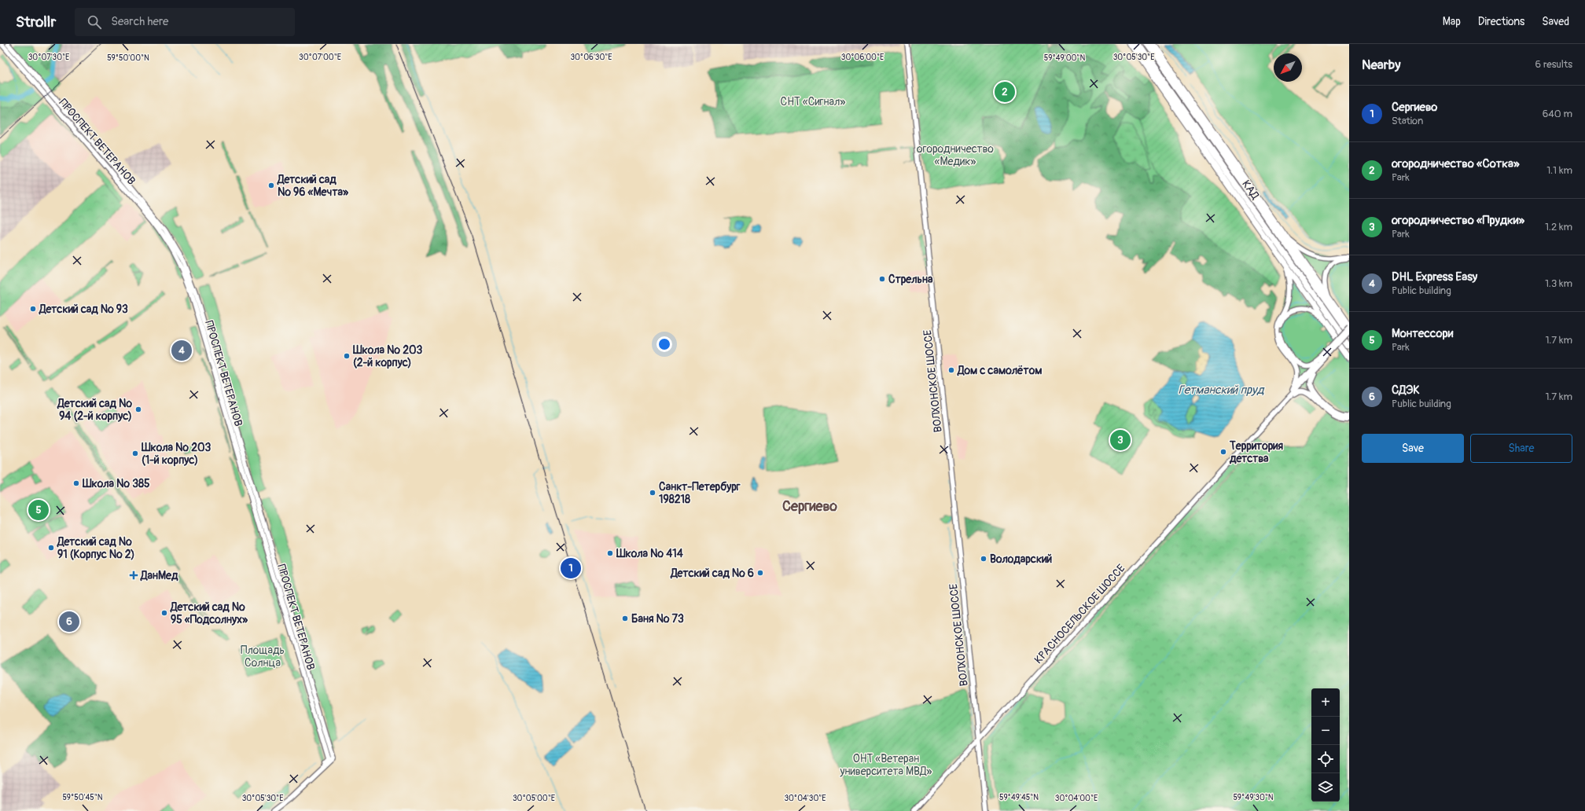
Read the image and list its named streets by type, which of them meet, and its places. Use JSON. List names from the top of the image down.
{
  "streets": {
    "highway": ["КАД"],
    "main road": ["ПРОСПЕКТ ВЕТЕРАНОВ", "ВОЛХОНСКОЕ ШОССЕ", "КРАСНОСЕЛЬСКОЕ ШОССЕ"]
  },
  "crossings": [
    ["ВОЛХОНСКОЕ ШОССЕ", "КРАСНОСЕЛЬСКОЕ ШОССЕ"]
  ],
  "districts": ["Сергиево"],
  "water": ["Гетманский пруд"],
  "parks": [
    "СНТ «Сигнал»",
    "огородничество «Медик»",
    "Площадь Солнца",
    "ОНТ «Ветеран университета МВД»"
  ],
  "places": {
    "other": [
      "Детский сад № 96 «Мечта»",
      "Стрельна",
      "Детский сад № 93",
      "Школа № 203 (2-й корпус)",
      "Дом с самолётом",
      "Детский сад № 94 (2-й корпус)",
      "Территория детства",
      "Школа № 203 (1-й корпус)",
      "Школа № 385",
      "Санкт-Петербург 198218",
      "Детский сад № 91 (Корпус № 2)",
      "Школа № 414",
      "Володарский",
      "Детский сад № 6",
      "Детский сад № 95 «Подсолнух»",
      "Баня № 73"
    ],
    "health": ["ДанМед"]
  },
  "north": "bottom left",
  "page": {
    "header": "Strollr",
    "search": "Search here",
    "nav": ["Map", "Directions", "Saved"],
    "heading": ["Nearby", "6 results"],
    "pins": [
      "2",
      "4",
      "3",
      "5",
      "1",
      "6"
    ],
    "list": [
      {
        "mark": "1",
        "name": "Сергиево",
        "note": "Station",
        "value": "640 m"
      },
      {
        "mark": "2",
        "name": "огородничество «Сотка»",
        "note": "Park",
        "value": "1.1 km"
      },
      {
        "mark": "3",
        "name": "огородничество «Прудки»",
        "note": "Park",
        "value": "1.2 km"
      },
      {
        "mark": "4",
        "name": "DHL Express Easy",
        "note": "Public building",
        "value": "1.3 km"
      },
      {
        "mark": "5",
        "name": "Монтессори",
        "note": "Park",
        "value": "1.7 km"
      },
      {
        "mark": "6",
        "name": "СДЭК",
        "note": "Public building",
        "value": "1.7 km"
      }
    ],
    "buttons": ["Save", "Share"],
    "map_buttons": ["+", "−"]
  },
  "coordinates": [
    "30°07'30\"E",
    "30°07'00\"E",
    "30°06'30\"E",
    "30°06'00\"E",
    "30°05'30\"E",
    "59°50'00\"N",
    "59°49'00\"N",
    "59°50'45\"N",
    "59°49'45\"N",
    "59°49'30\"N",
    "30°05'00\"E",
    "30°04'30\"E",
    "30°04'00\"E"
  ]
}
